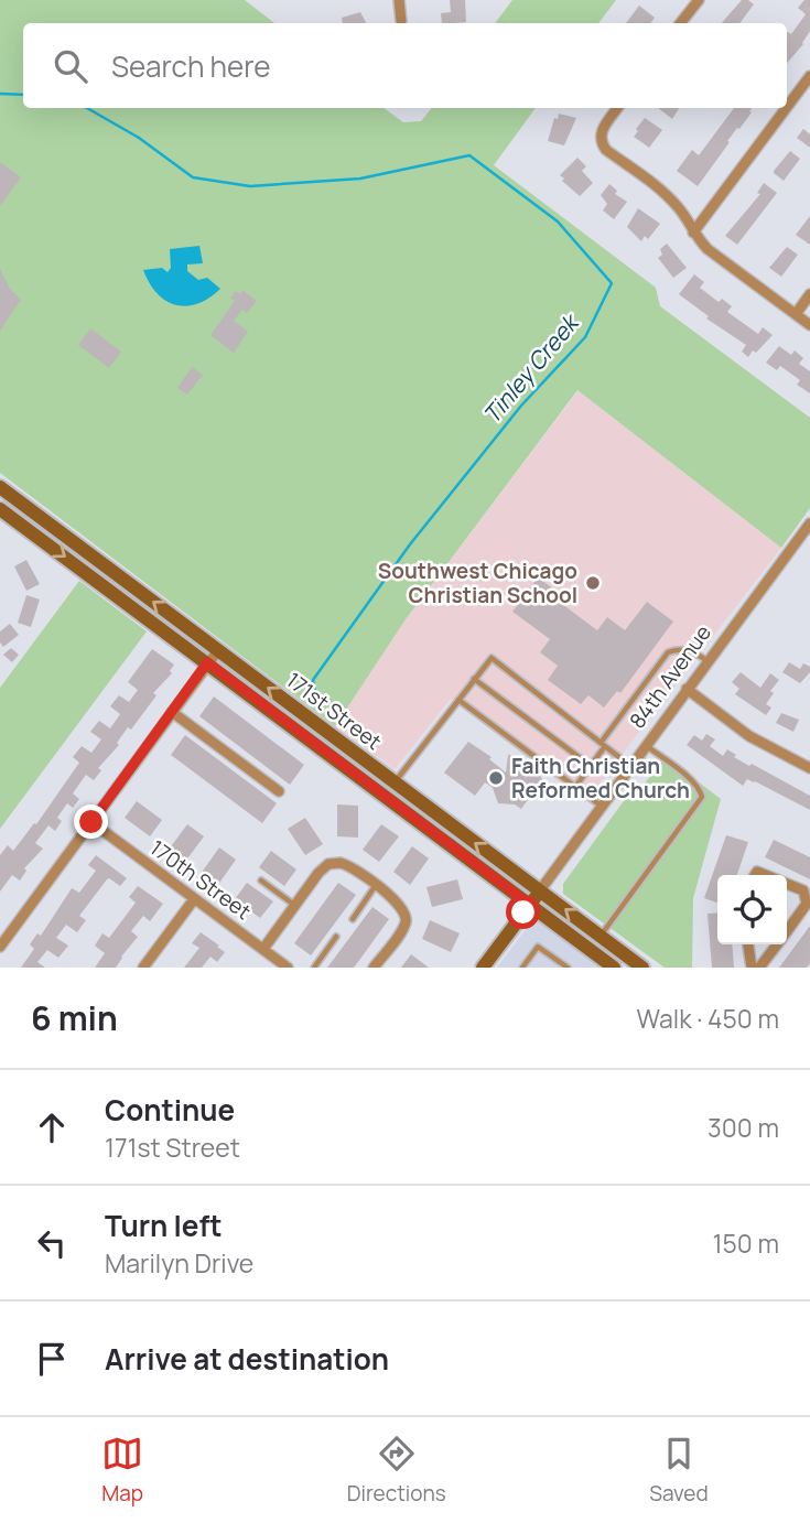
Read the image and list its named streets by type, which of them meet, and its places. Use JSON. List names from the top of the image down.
{
  "streets": {
    "street": ["84th Avenue", "171st Street", "170th Street"]
  },
  "crossings": [
    ["84th Avenue", "171st Street"]
  ],
  "water": ["Tinley Creek"],
  "places": ["Southwest Chicago Christian School", "Faith Christian Reformed Church"],
  "page": {
    "search": "Search here",
    "heading": ["6 min", "Walk · 450 m"],
    "list": [
      ["Continue", "171st Street", "300 m"],
      ["Turn left", "Marilyn Drive", "150 m"],
      "Arrive at destination"
    ],
    "nav": ["Map", "Directions", "Saved"]
  }
}
